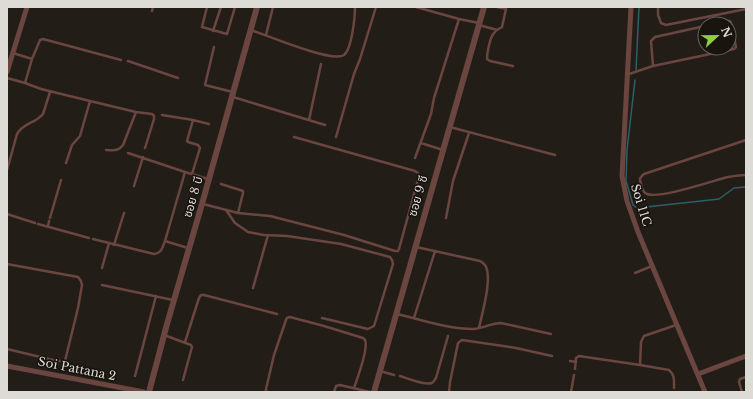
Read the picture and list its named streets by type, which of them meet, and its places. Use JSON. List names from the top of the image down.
{
  "streets": {
    "street": [
      "ซอย 9 ซี",
      "ซอย 8 บี",
      "Soi 11C",
      "Soi Pattana 2"
    ]
  },
  "north": "right"
}
